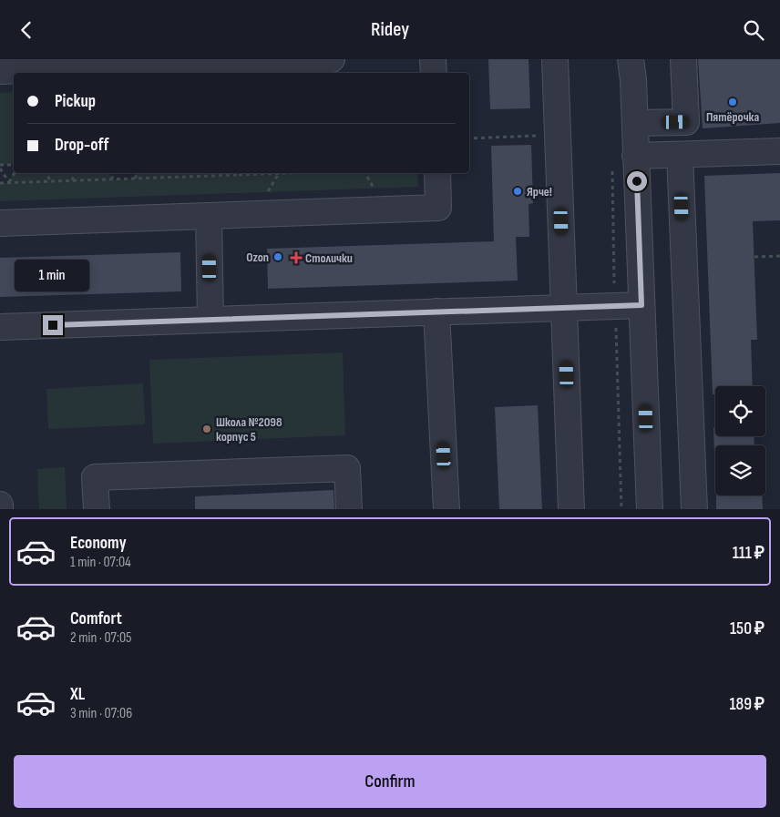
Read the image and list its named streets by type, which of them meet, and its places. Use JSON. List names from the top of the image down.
{
  "places": {
    "other": [
      "Пятёрочка",
      "Ярче!",
      "Ozon",
      "Школа №2098 корпус 5"
    ],
    "health": ["Столички"]
  },
  "page": {
    "header": "Ridey",
    "banner": ["Pickup", "Drop-off"],
    "bubble": "1 min",
    "list": [
      {
        "name": "Economy",
        "note": "1 min · 07:04",
        "value": "111 ₽"
      },
      {
        "name": "Comfort",
        "note": "2 min · 07:05",
        "value": "150 ₽"
      },
      {
        "name": "XL",
        "note": "3 min · 07:06",
        "value": "189 ₽"
      }
    ],
    "buttons": "Confirm"
  }
}
